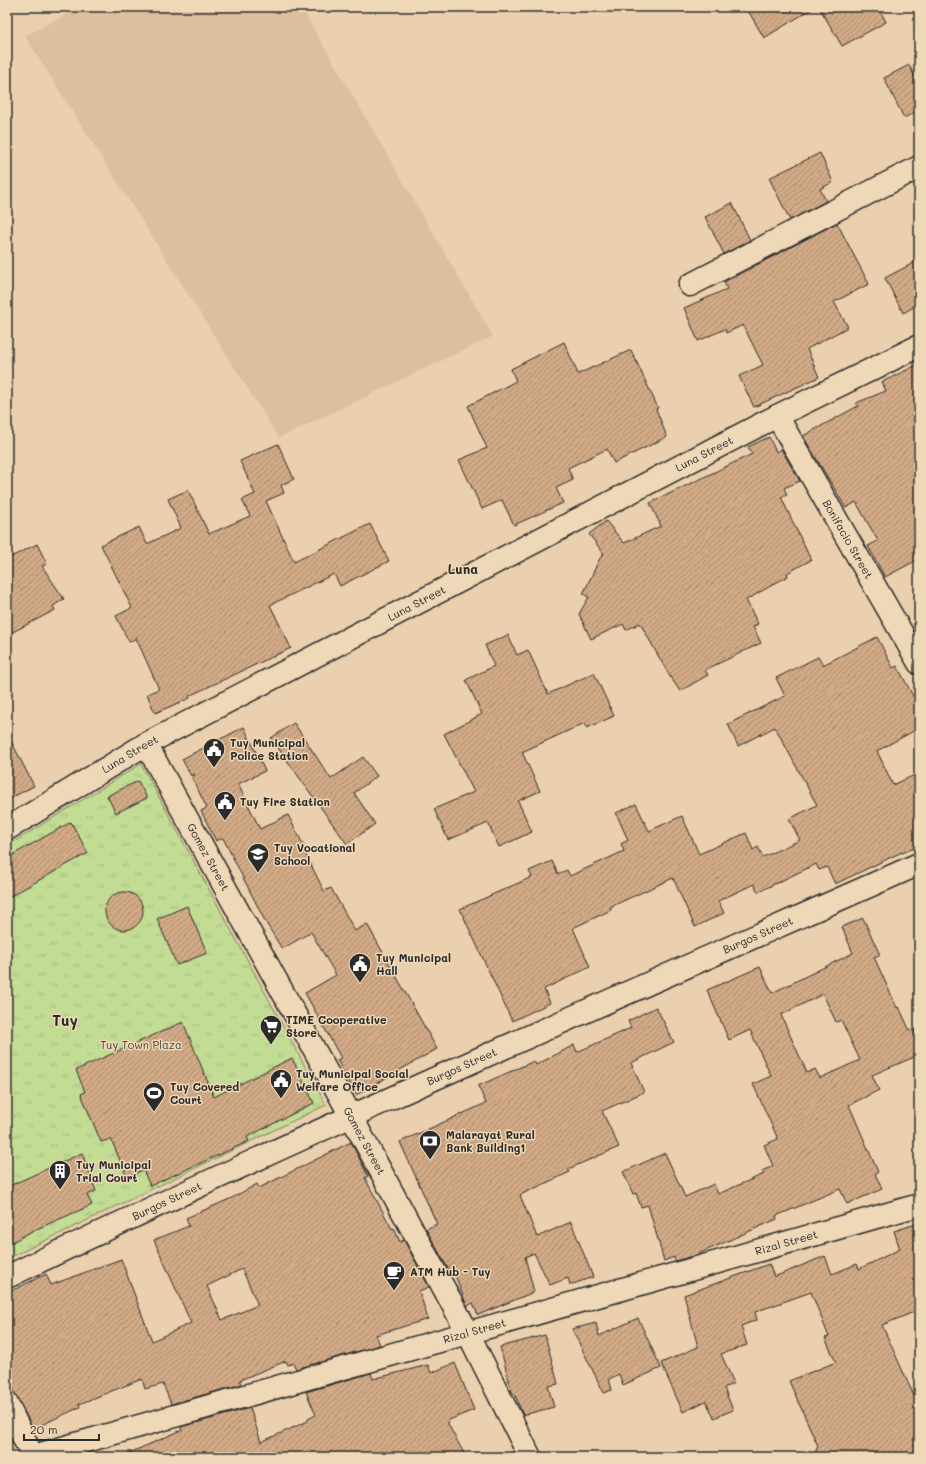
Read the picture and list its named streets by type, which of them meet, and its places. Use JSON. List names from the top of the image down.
{
  "streets": {
    "street": [
      "Luna Street",
      "Bonifacio Street",
      "Gomez Street",
      "Burgos Street",
      "Rizal Street"
    ]
  },
  "crossings": [
    ["Luna Street", "Bonifacio Street"],
    ["Luna Street", "Gomez Street"],
    ["Gomez Street", "Burgos Street"],
    ["Gomez Street", "Rizal Street"]
  ],
  "districts": ["Luna", "Tuy"],
  "parks": ["Tuy Town Plaza"],
  "places": {
    "public building": [
      "Tuy Municipal Police Station",
      "Tuy Fire Station",
      "Tuy Municipal Hall",
      "Tuy Municipal Social Welfare Office"
    ],
    "school or university": ["Tuy Vocational School"],
    "supermarket": ["TIME Cooperative Store"],
    "sports": ["Tuy Covered Court"],
    "bank": ["Malarayat Rural Bank Building1"],
    "building": ["Tuy Municipal Trial Court"],
    "cafe": ["ATM Hub - Tuy"]
  },
  "scale_bar": "20 m"
}
